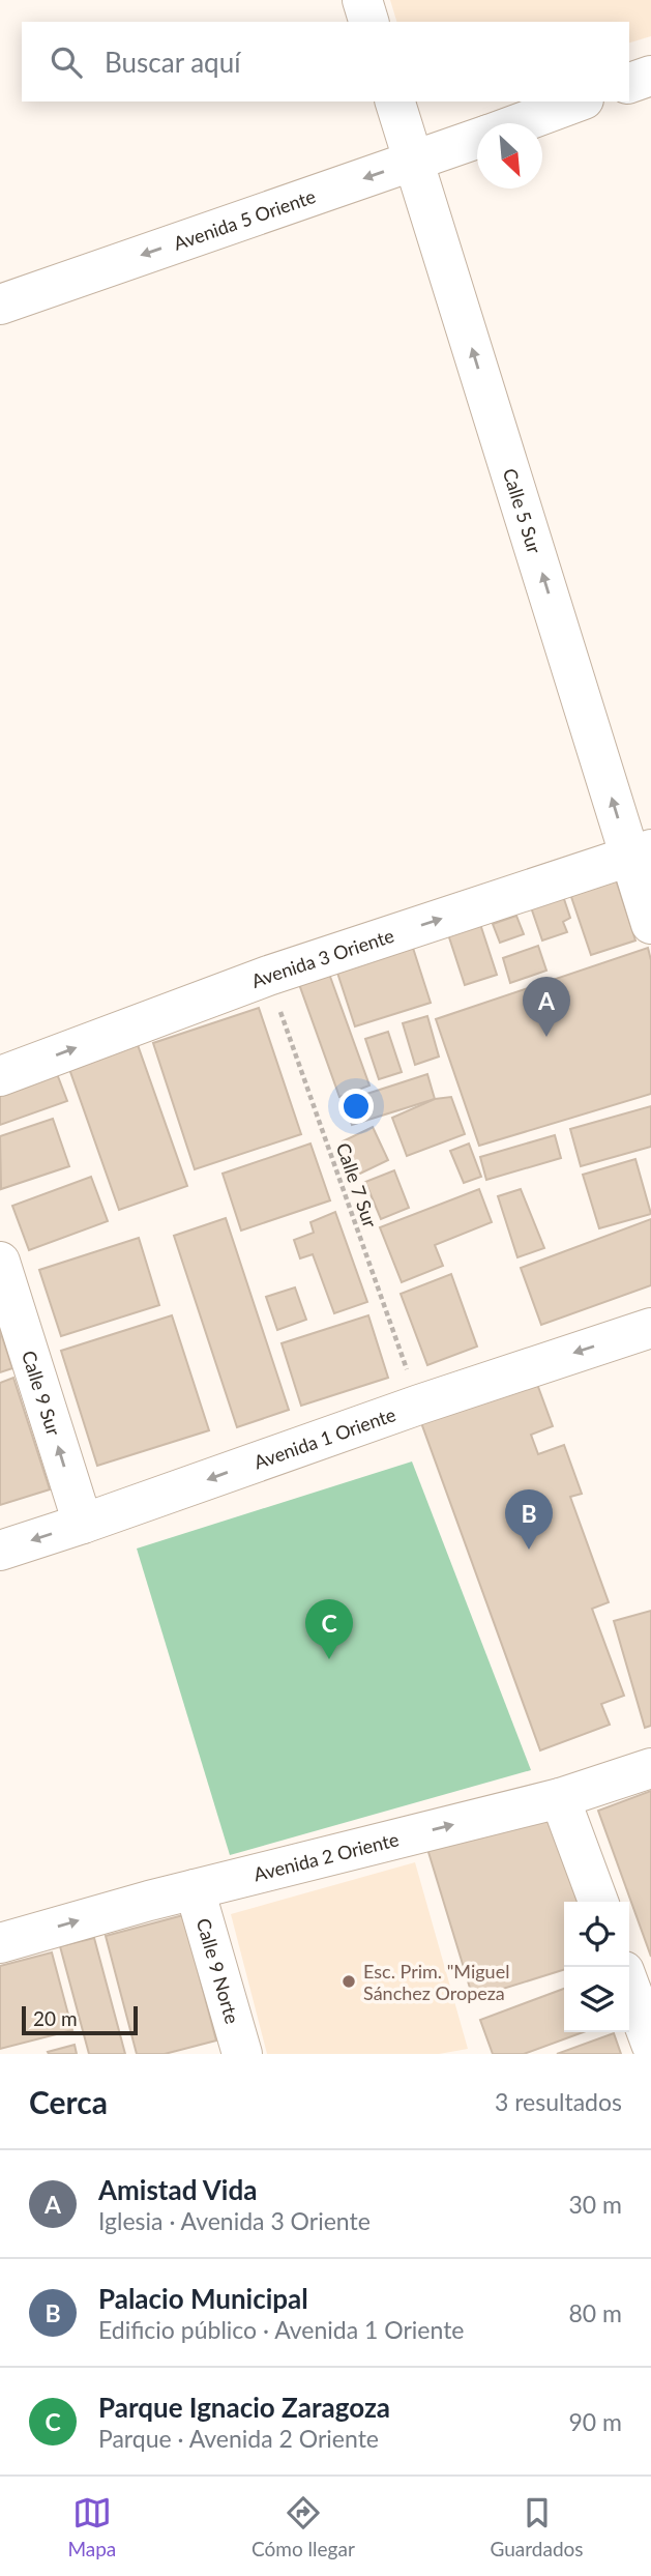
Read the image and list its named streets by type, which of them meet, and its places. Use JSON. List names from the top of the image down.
{
  "streets": {
    "street": [
      "Avenida 5 Oriente",
      "Calle 5 Sur",
      "Avenida 3 Oriente",
      "Calle 9 Sur",
      "Avenida 1 Oriente",
      "Avenida 2 Oriente",
      "Calle 9 Norte"
    ],
    "path": ["Calle 7 Sur"]
  },
  "crossings": [
    ["Avenida 5 Oriente", "Calle 5 Sur"],
    ["Calle 5 Sur", "Avenida 3 Oriente"],
    ["Avenida 3 Oriente", "Calle 7 Sur"],
    ["Calle 7 Sur", "Avenida 1 Oriente"],
    ["Calle 9 Sur", "Avenida 1 Oriente"],
    ["Avenida 2 Oriente", "Calle 9 Norte"]
  ],
  "one_way": [
    "Avenida 5 Oriente",
    "Calle 5 Sur",
    "Avenida 3 Oriente",
    "Calle 9 Sur",
    "Avenida 1 Oriente",
    "Avenida 2 Oriente"
  ],
  "places": ["Esc. Prim. \"Miguel Sánchez Oropeza"],
  "scale_bar": "20 m",
  "north": "bottom right",
  "page": {
    "search": "Buscar aquí",
    "pins": ["A", "B", "C"],
    "scale": "20 m",
    "heading": ["Cerca", "3 resultados"],
    "list": [
      {
        "mark": "A",
        "name": "Amistad Vida",
        "note": "Iglesia · Avenida 3 Oriente",
        "value": "30 m"
      },
      {
        "mark": "B",
        "name": "Palacio Municipal",
        "note": "Edificio público · Avenida 1 Oriente",
        "value": "80 m"
      },
      {
        "mark": "C",
        "name": "Parque Ignacio Zaragoza",
        "note": "Parque · Avenida 2 Oriente",
        "value": "90 m"
      }
    ],
    "nav": ["Mapa", "Cómo llegar", "Guardados"]
  }
}
